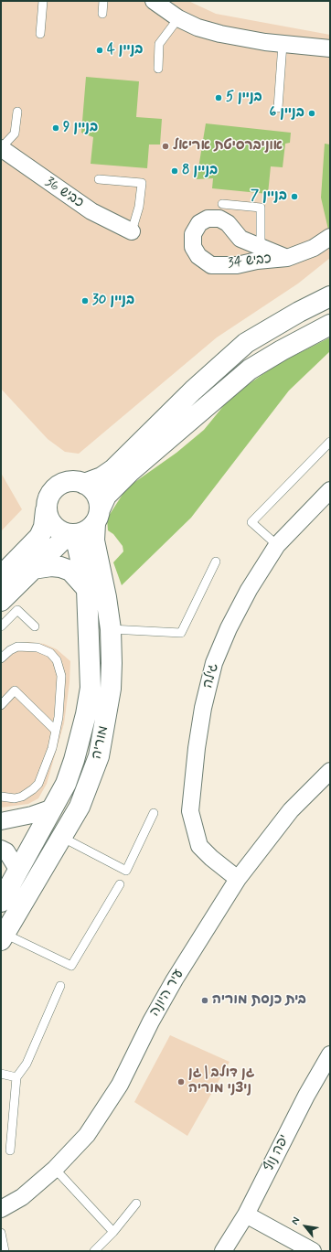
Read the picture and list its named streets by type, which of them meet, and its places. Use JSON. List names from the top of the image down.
{
  "streets": {
    "main road": ["מוריה"],
    "street": [
      "כביש 36",
      "כביש 34",
      "גילה",
      "עיר היונה",
      "יפה נוף"
    ]
  },
  "crossings": [
    ["גילה", "עיר היונה"]
  ],
  "places": [
    "בניין 4",
    "בניין 5",
    "בניין 6",
    "בניין 9",
    "אוניברסיטת אריאל",
    "בניין 8",
    "בניין 7",
    "בניין 30",
    "בית כנסת מוריה",
    "גן דולב | גן ניצני מוריה"
  ],
  "north": "top left"
}
